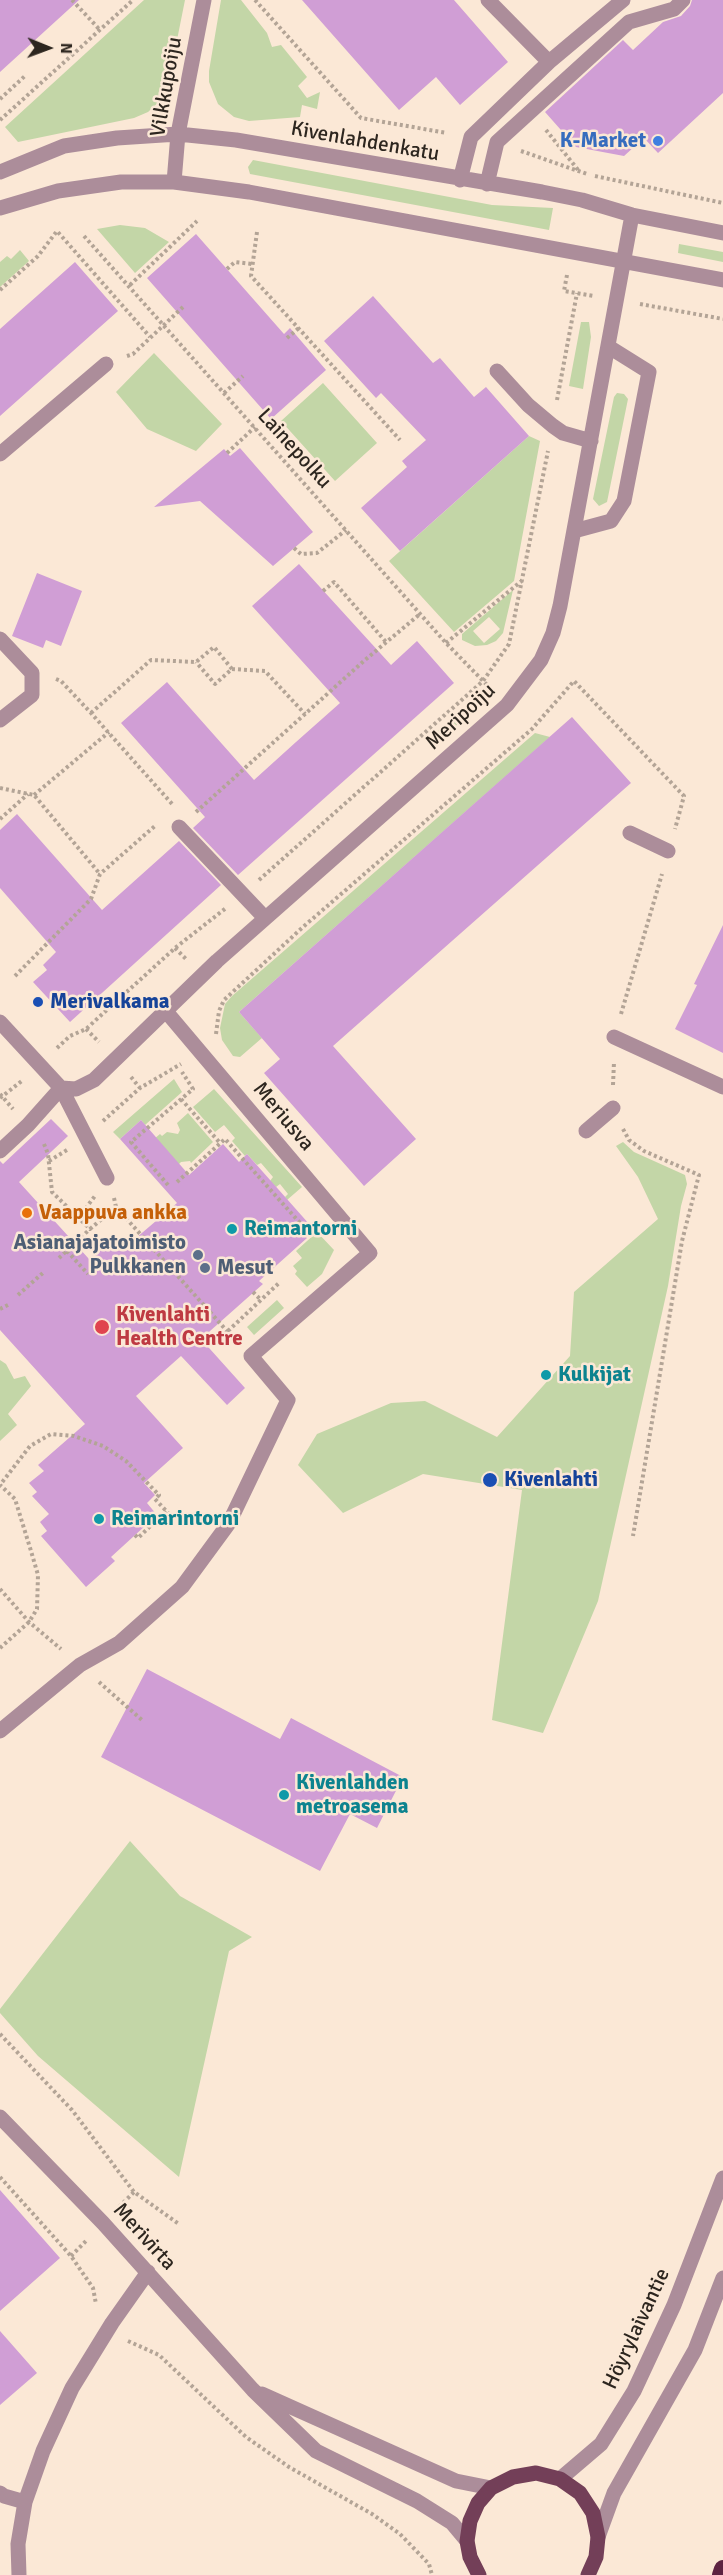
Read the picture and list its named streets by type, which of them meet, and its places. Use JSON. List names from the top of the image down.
{
  "streets": {
    "street": [
      "Vilkkupoiju",
      "Kivenlahdenkatu",
      "Meripoiju",
      "Meriusva",
      "Merivirta",
      "Höyrylaivantie"
    ],
    "path": ["Lainepolku"]
  },
  "crossings": [
    ["Vilkkupoiju", "Kivenlahdenkatu"],
    ["Kivenlahdenkatu", "Meripoiju"],
    ["Meripoiju", "Meriusva"]
  ],
  "places": [
    "K-Market",
    "Merivalkama",
    "Vaappuva ankka",
    "Reimantorni",
    "Asianajajatoimisto Pulkkanen",
    "Mesut",
    "Kivenlahti Health Centre",
    "Kulkijat",
    "Kivenlahti",
    "Reimarintorni",
    "Kivenlahden metroasema"
  ],
  "north": "right"
}
